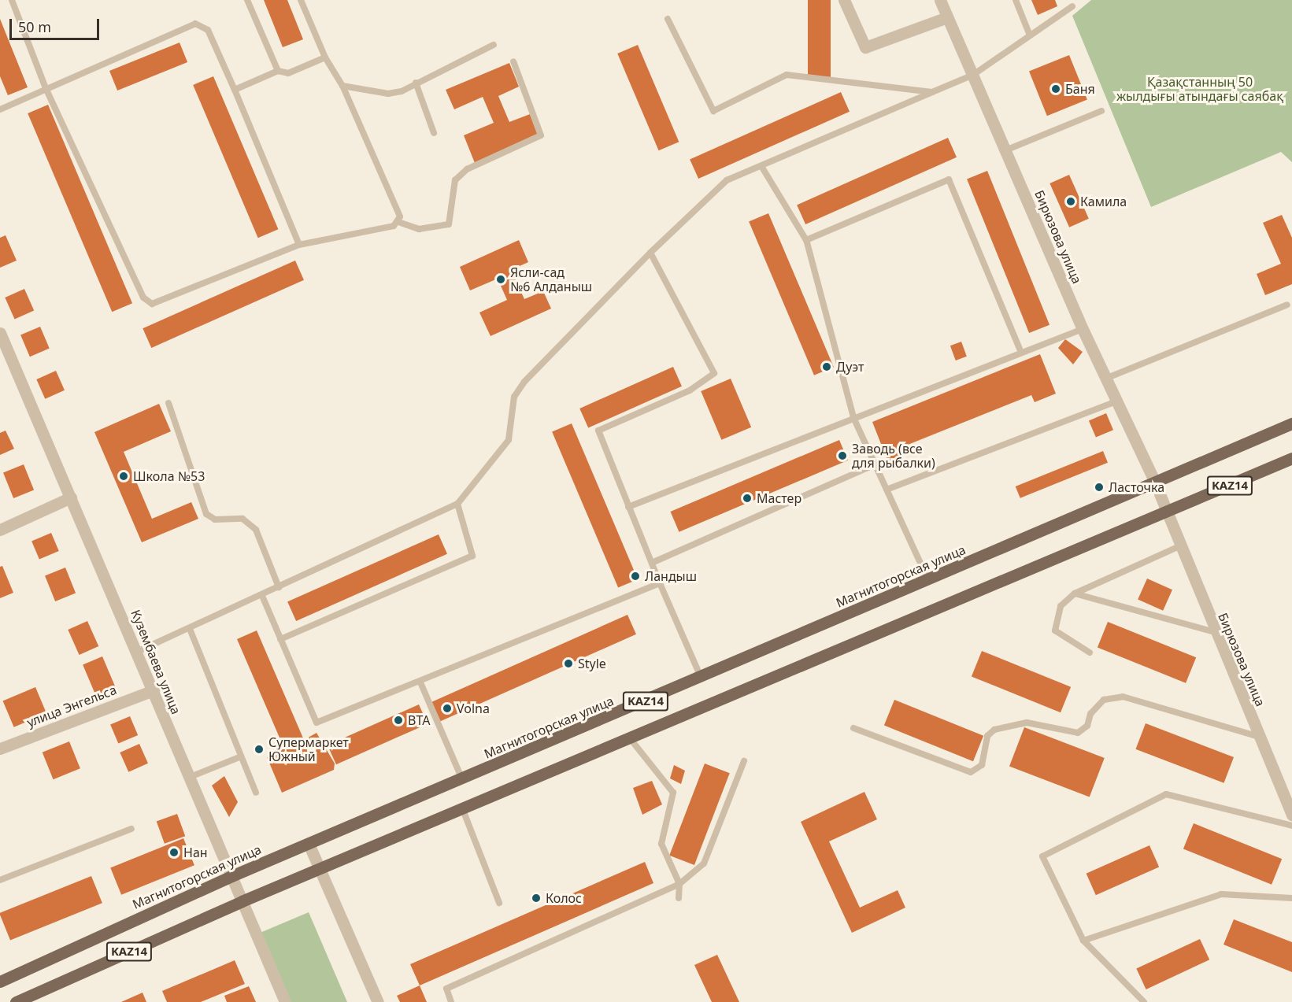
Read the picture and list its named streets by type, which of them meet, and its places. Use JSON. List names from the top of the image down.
{
  "streets": {
    "main road": ["KAZ14", "Магнитогорская улица"],
    "street": ["Бирюзова улица", "Кузембаева улица", "улица Энгельса"]
  },
  "crossings": [
    ["Бирюзова улица", "KAZ14"],
    ["Бирюзова улица", "Магнитогорская улица"],
    ["KAZ14", "Кузембаева улица"],
    ["Магнитогорская улица", "Кузембаева улица"],
    ["Кузембаева улица", "улица Энгельса"]
  ],
  "parks": ["Қазақстанның 50 жылдығы атындағы саябақ"],
  "places": [
    "Баня",
    "Камила",
    "Ясли-сад №6 Алданыш",
    "Дуэт",
    "Заводь (все для рыбалки)",
    "Школа №53",
    "Ласточка",
    "Мастер",
    "Ландыш",
    "Style",
    "Volna",
    "BTA",
    "Супермаркет Южный",
    "Нан",
    "Колос"
  ],
  "scale_bar": "50 m"
}
